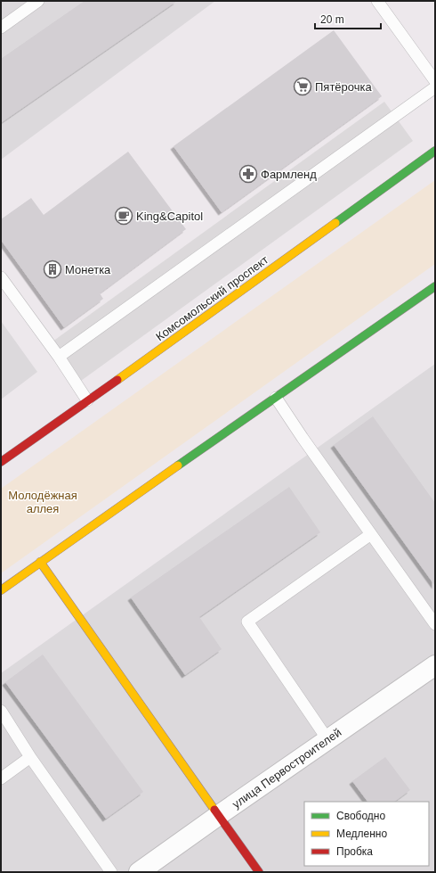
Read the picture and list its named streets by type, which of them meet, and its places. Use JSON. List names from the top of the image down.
{
  "streets": {
    "main road": ["Комсомольский проспект"],
    "street": ["улица Первостроителей"]
  },
  "parks": ["Молодёжная аллея"],
  "places": {
    "supermarket": ["Пятёрочка"],
    "pharmacy": ["Фармленд"],
    "cafe": ["King&Capitol"],
    "building": ["Монетка"]
  },
  "legend": ["Свободно", "Медленно", "Пробка"],
  "scale_bar": "20 m"
}
